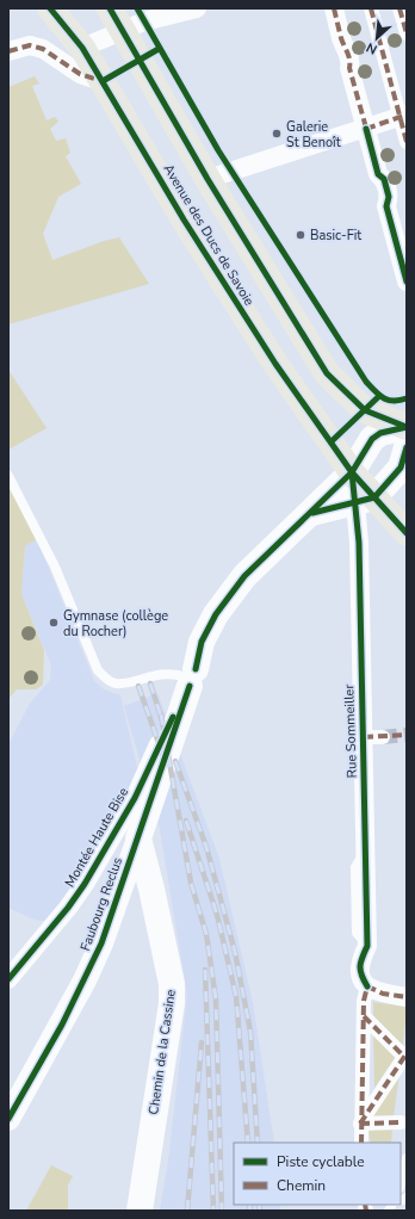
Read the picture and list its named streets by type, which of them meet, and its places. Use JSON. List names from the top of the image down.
{
  "streets": {
    "main road": ["Avenue des Ducs de Savoie", "Faubourg Reclus", "Chemin de la Cassine"],
    "street": ["Rue Sommeiller", "Montée Haute Bise"]
  },
  "crossings": [
    ["Avenue des Ducs de Savoie", "Rue Sommeiller"],
    ["Avenue des Ducs de Savoie", "Faubourg Reclus"],
    ["Rue Sommeiller", "Faubourg Reclus"],
    ["Montée Haute Bise", "Faubourg Reclus"],
    ["Montée Haute Bise", "Chemin de la Cassine"],
    ["Faubourg Reclus", "Chemin de la Cassine"]
  ],
  "places": ["Galerie St Benoît", "Basic-Fit", "Gymnase (collège du Rocher)"],
  "legend": ["Piste cyclable", "Chemin"],
  "north": "bottom left"
}
